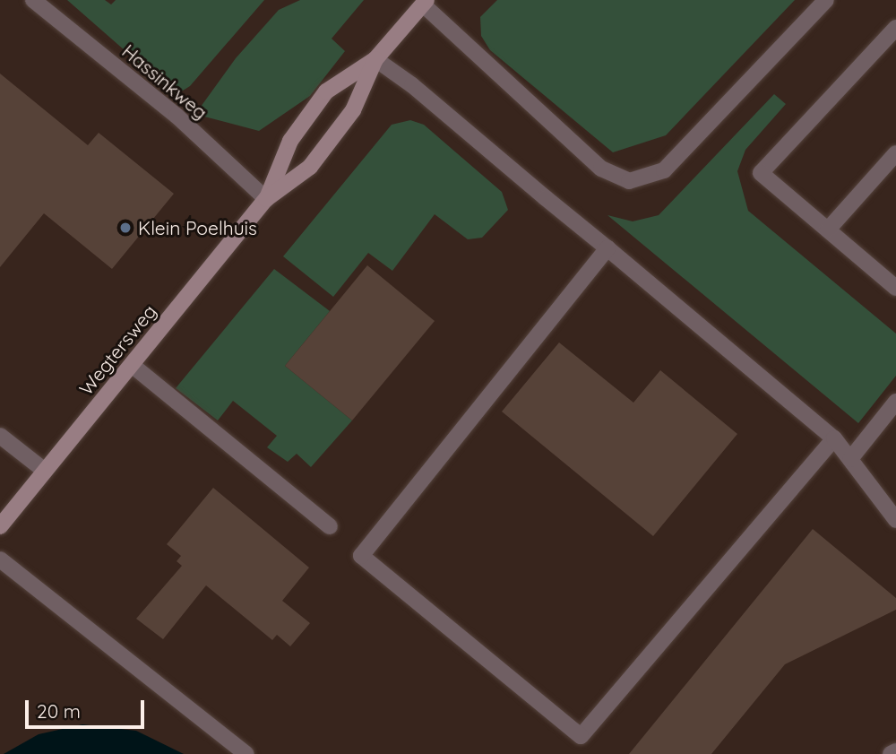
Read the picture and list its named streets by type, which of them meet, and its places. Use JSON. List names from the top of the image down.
{
  "streets": {
    "street": ["Hassinkweg", "Wegtersweg"]
  },
  "crossings": [
    ["Hassinkweg", "Wegtersweg"]
  ],
  "places": ["Klein Poelhuis"],
  "scale_bar": "20 m"
}
